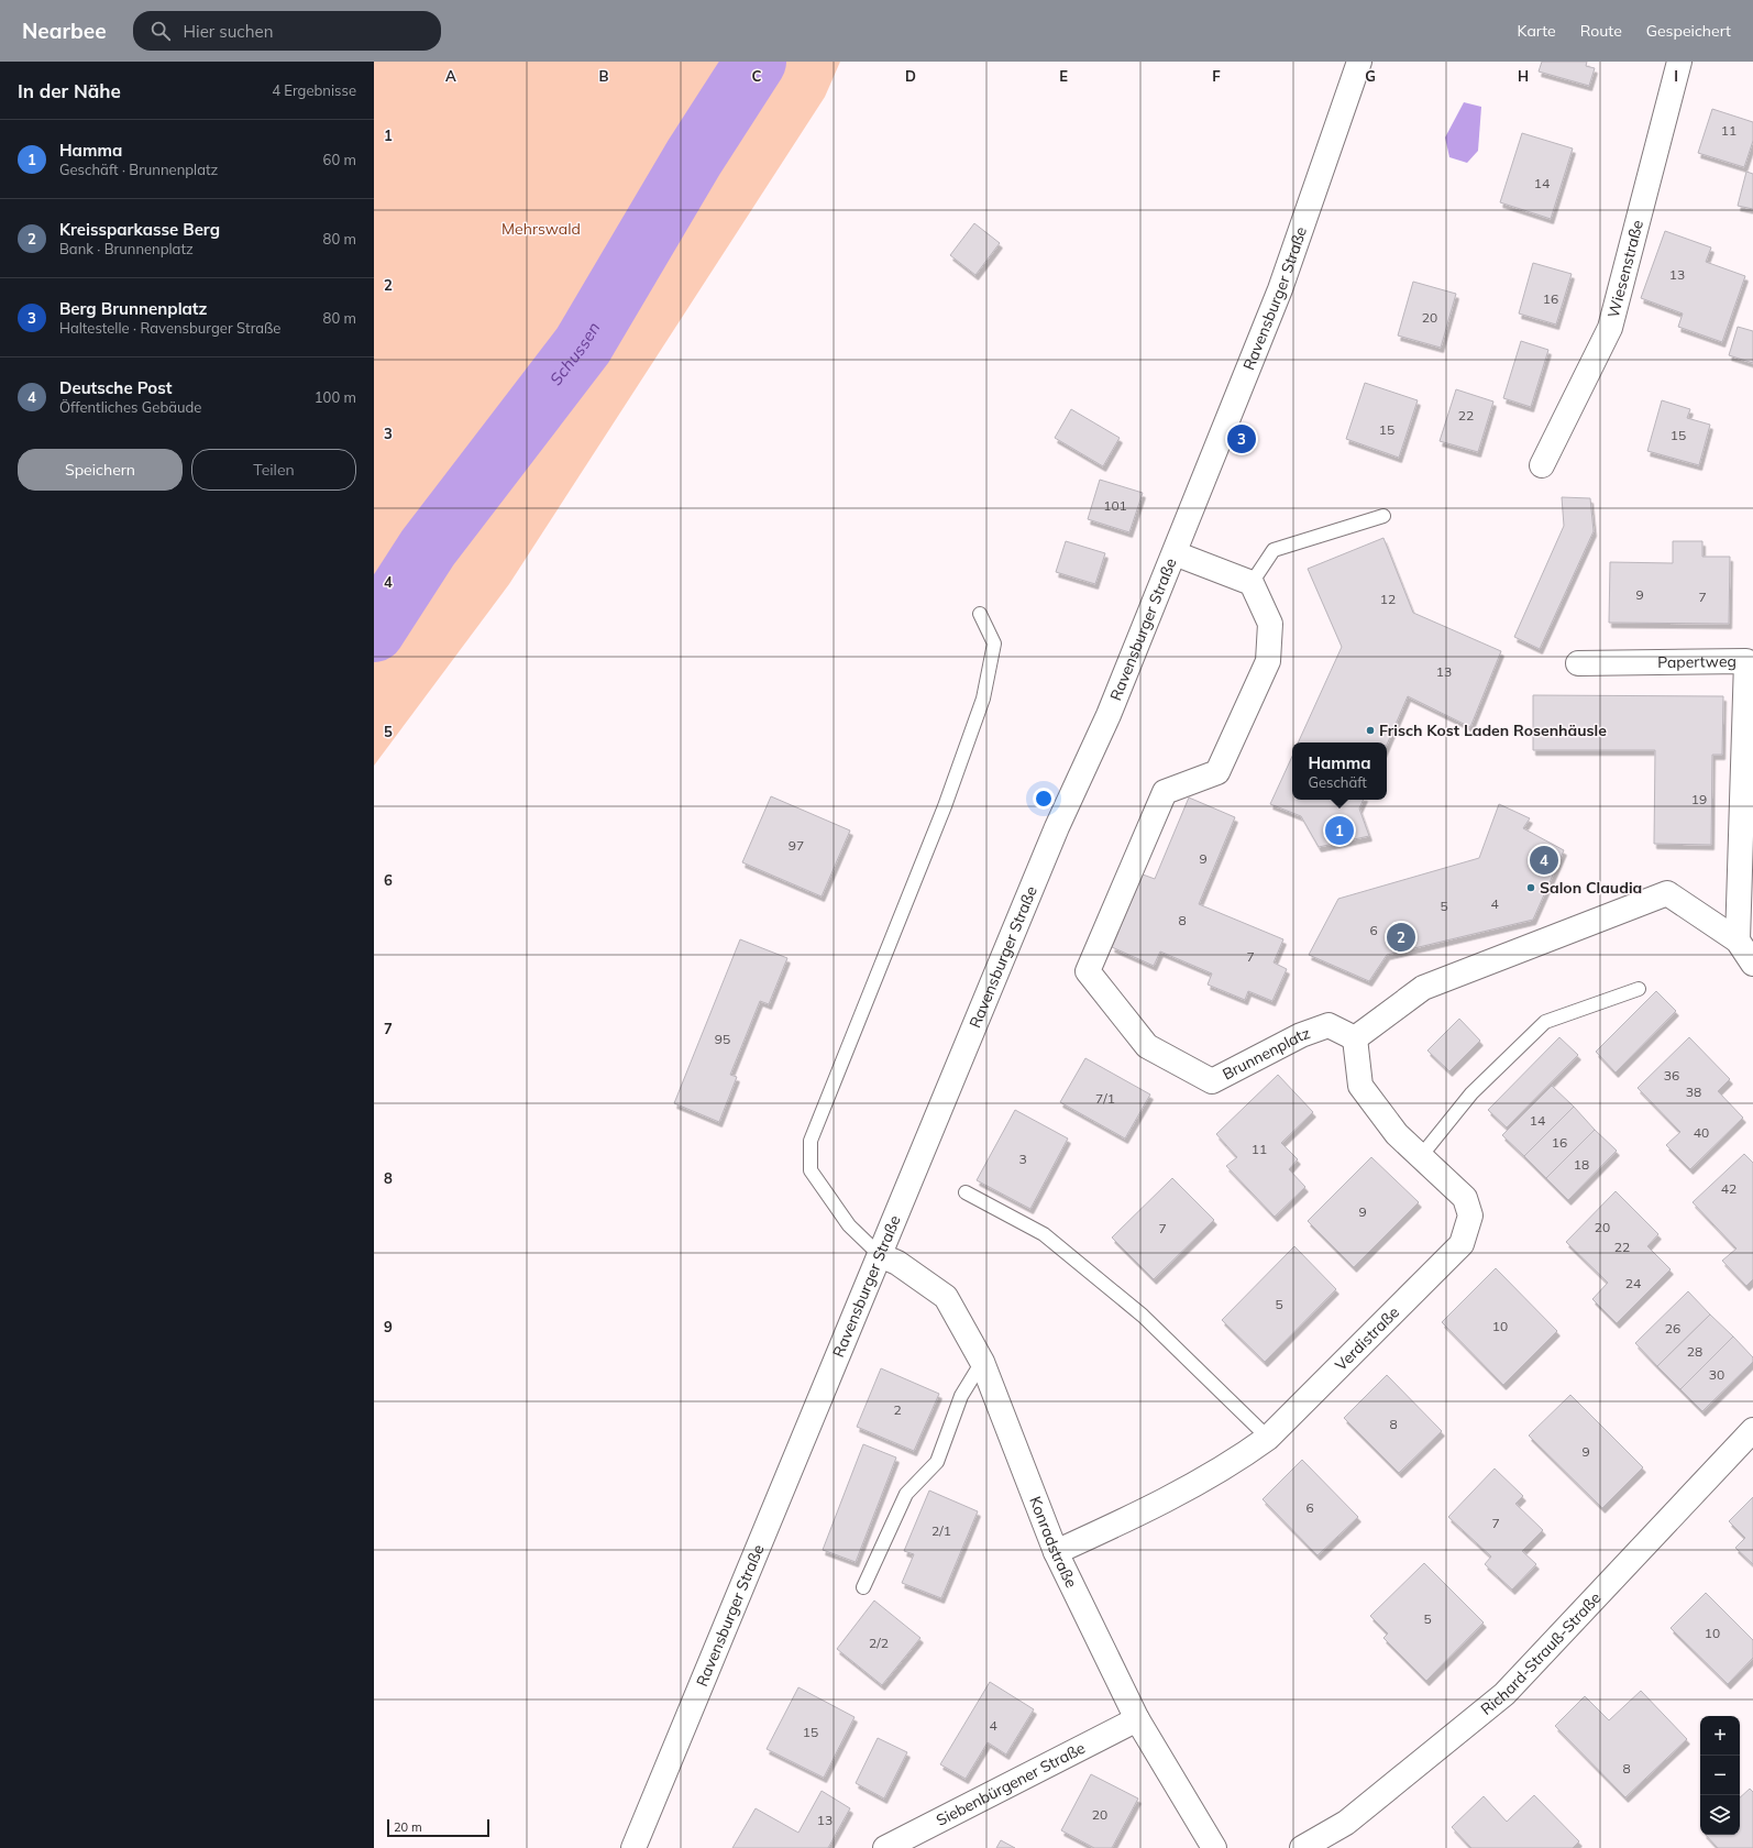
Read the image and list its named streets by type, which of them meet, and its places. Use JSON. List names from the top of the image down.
{
  "streets": {
    "street": [
      "Wiesenstraße",
      "Ravensburger Straße",
      "Papertweg",
      "Brunnenplatz",
      "Verdistraße",
      "Konradstraße",
      "Richard-Strauß-Straße",
      "Siebenbürgener Straße"
    ]
  },
  "crossings": [
    ["Ravensburger Straße", "Konradstraße"],
    ["Brunnenplatz", "Verdistraße"],
    ["Verdistraße", "Konradstraße"],
    ["Konradstraße", "Siebenbürgener Straße"]
  ],
  "water": ["Schussen"],
  "parks": ["Mehrswald"],
  "places": ["Frisch Kost Laden Rosenhäusle", "Salon Claudia"],
  "house_numbers": [
    "11",
    "14",
    "13",
    "16",
    "20",
    "22",
    "15",
    "15",
    "101",
    "9",
    "7",
    "12",
    "13",
    "19",
    "97",
    "9",
    "4",
    "5",
    "8",
    "6",
    "7",
    "95",
    "36",
    "38",
    "7/1",
    "14",
    "40",
    "16",
    "11",
    "3",
    "18",
    "42",
    "9",
    "20",
    "7",
    "22",
    "24",
    "5",
    "10",
    "26",
    "28",
    "30",
    "2",
    "8",
    "9",
    "6",
    "7",
    "2/1",
    "5",
    "10",
    "2/2",
    "4",
    "15",
    "8",
    "20",
    "13"
  ],
  "scale_bar": "20 m",
  "page": {
    "header": "Nearbee",
    "search": "Hier suchen",
    "nav": ["Karte", "Route", "Gespeichert"],
    "heading": ["In der Nähe", "4 Ergebnisse"],
    "list": [
      {
        "mark": "1",
        "name": "Hamma",
        "note": "Geschäft · Brunnenplatz",
        "value": "60 m"
      },
      {
        "mark": "2",
        "name": "Kreissparkasse Berg",
        "note": "Bank · Brunnenplatz",
        "value": "80 m"
      },
      {
        "mark": "3",
        "name": "Berg Brunnenplatz",
        "note": "Haltestelle · Ravensburger Straße",
        "value": "80 m"
      },
      {
        "mark": "4",
        "name": "Deutsche Post",
        "note": "Öffentliches Gebäude",
        "value": "100 m"
      }
    ],
    "pins": [
      "3",
      "1",
      "4",
      "2"
    ],
    "buttons": ["Speichern", "Teilen"],
    "popup": ["Hamma", "Geschäft"],
    "map_buttons": ["+", "−"],
    "scale": "20 m"
  },
  "grid": {
    "columns": [
      "A",
      "B",
      "C",
      "D",
      "E",
      "F",
      "G",
      "H",
      "I"
    ],
    "rows": [
      "1",
      "2",
      "3",
      "4",
      "5",
      "6",
      "7",
      "8",
      "9"
    ]
  }
}
